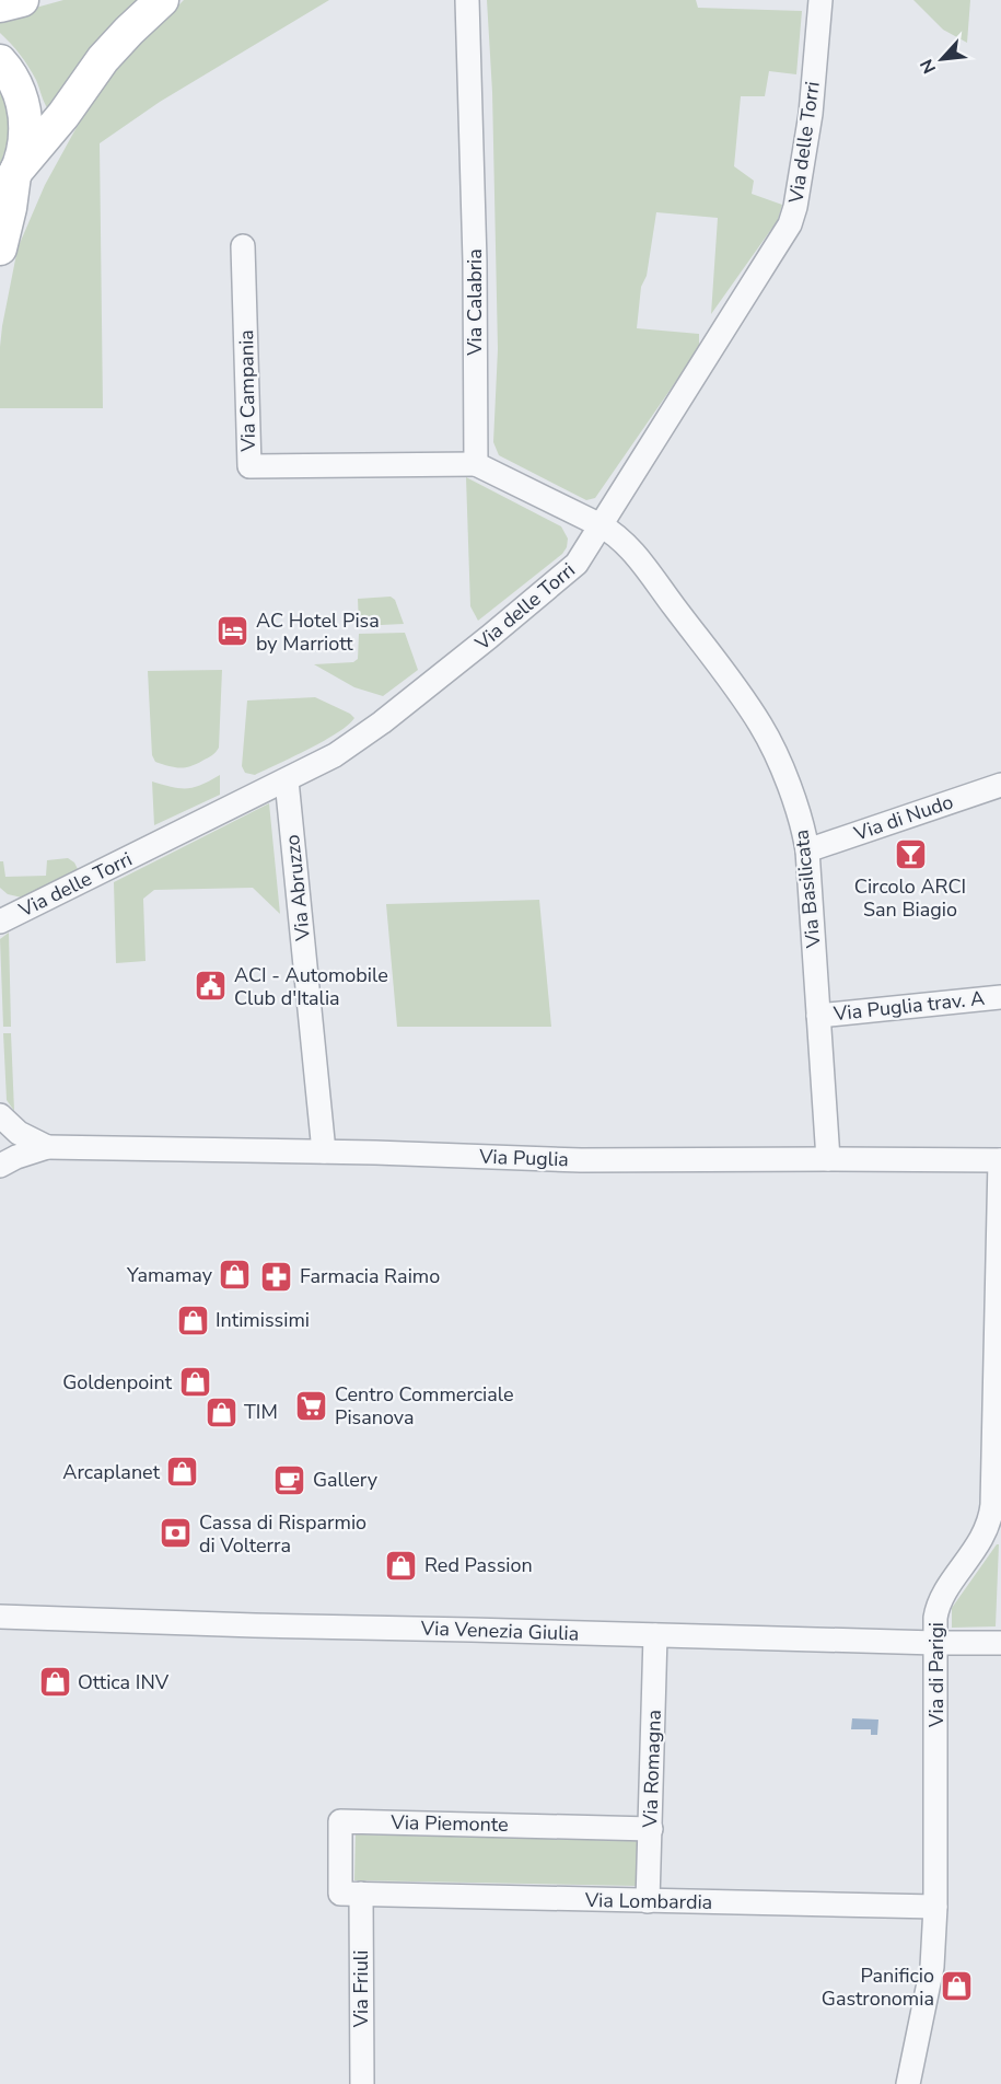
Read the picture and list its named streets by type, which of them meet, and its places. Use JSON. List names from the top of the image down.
{
  "streets": {
    "street": [
      "Via delle Torri",
      "Via Calabria",
      "Via Campania",
      "Via di Nudo",
      "Via Abruzzo",
      "Via Basilicata",
      "Via Puglia trav. A",
      "Via Puglia",
      "Via Venezia Giulia",
      "Via di Parigi",
      "Via Romagna",
      "Via Piemonte",
      "Via Lombardia",
      "Via Friuli"
    ]
  },
  "crossings": [
    ["Via delle Torri", "Via Abruzzo"],
    ["Via delle Torri", "Via Basilicata"],
    ["Via Calabria", "Via Campania"],
    ["Via di Nudo", "Via Basilicata"],
    ["Via Abruzzo", "Via Puglia"],
    ["Via Basilicata", "Via Puglia trav. A"],
    ["Via Basilicata", "Via Puglia"],
    ["Via Puglia", "Via di Parigi"],
    ["Via Venezia Giulia", "Via di Parigi"],
    ["Via Venezia Giulia", "Via Romagna"],
    ["Via di Parigi", "Via Lombardia"],
    ["Via Romagna", "Via Piemonte"],
    ["Via Romagna", "Via Lombardia"],
    ["Via Piemonte", "Via Lombardia"],
    ["Via Piemonte", "Via Friuli"],
    ["Via Lombardia", "Via Friuli"]
  ],
  "places": {
    "hotel": ["AC Hotel Pisa by Marriott"],
    "bar": ["Circolo ARCI San Biagio"],
    "public building": ["ACI - Automobile Club d'Italia"],
    "shop": [
      "Yamamay",
      "Intimissimi",
      "Goldenpoint",
      "TIM",
      "Arcaplanet",
      "Red Passion",
      "Ottica INV",
      "Panificio Gastronomia"
    ],
    "pharmacy": ["Farmacia Raimo"],
    "supermarket": ["Centro Commerciale Pisanova"],
    "cafe": ["Gallery"],
    "bank": ["Cassa di Risparmio di Volterra"]
  },
  "north": "bottom left"
}
